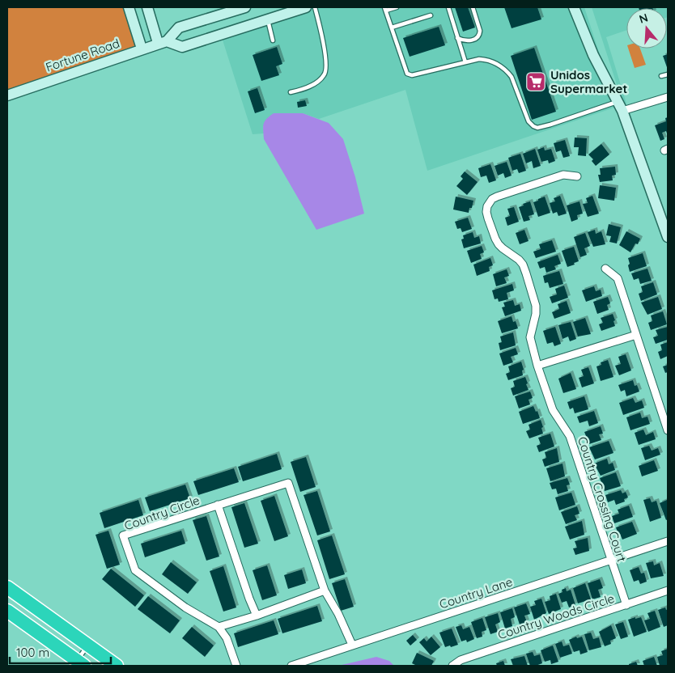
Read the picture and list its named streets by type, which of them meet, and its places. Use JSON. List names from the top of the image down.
{
  "streets": {
    "main road": ["Fortune Road"],
    "street": [
      "Country Crossing Court",
      "Country Circle",
      "Country Lane",
      "Country Woods Circle"
    ]
  },
  "crossings": [
    ["Country Crossing Court", "Country Lane"],
    ["Country Crossing Court", "Country Woods Circle"],
    ["Country Circle", "Country Lane"]
  ],
  "places": {
    "supermarket": ["Unidos Supermarket"]
  },
  "scale_bar": "100 m",
  "north": "top"
}
